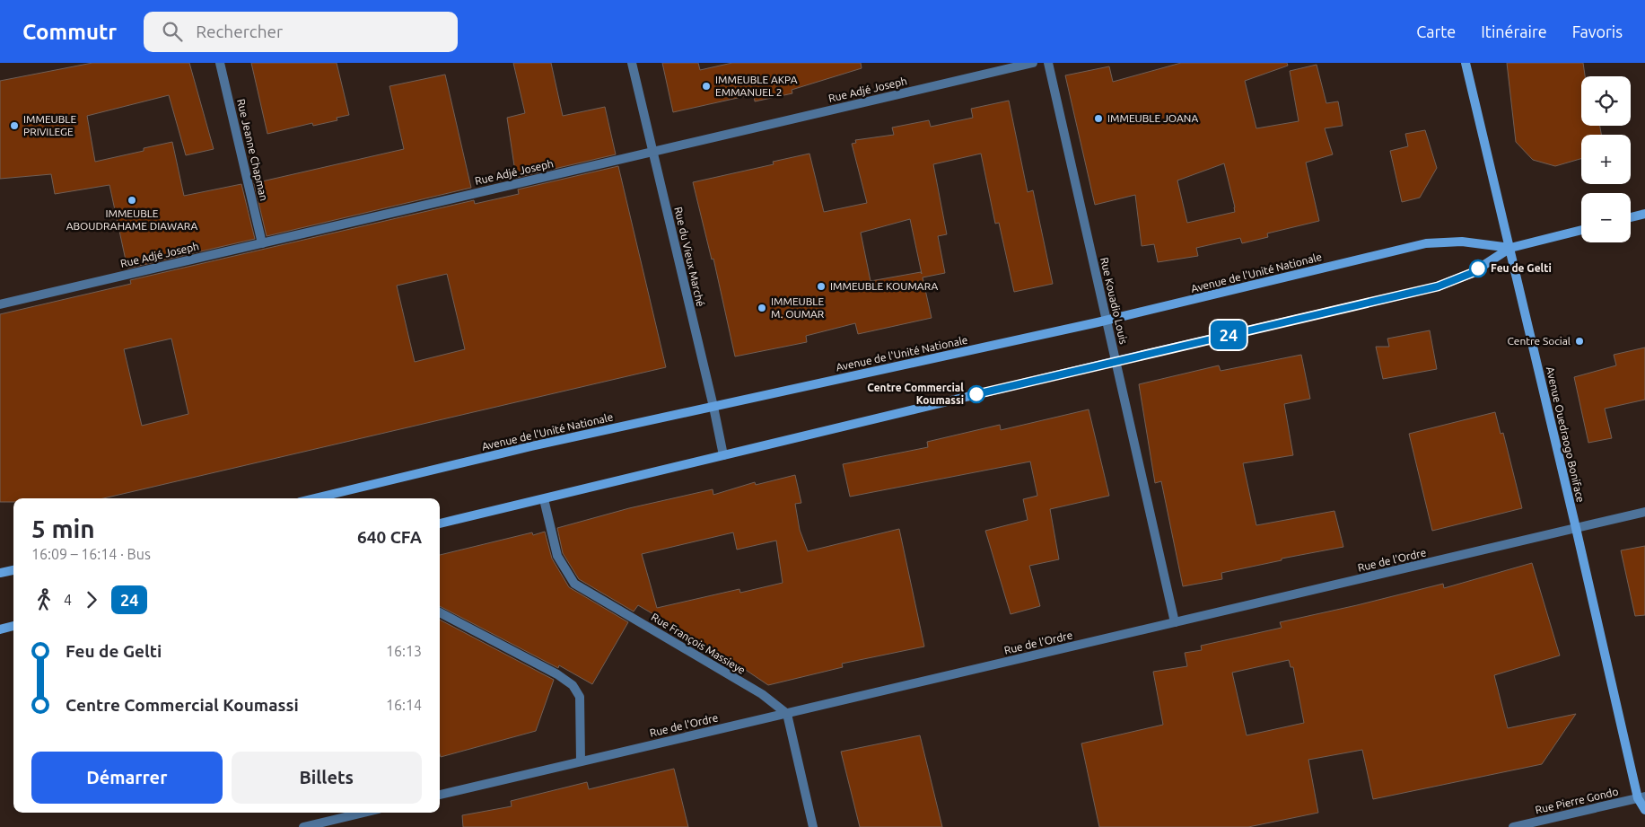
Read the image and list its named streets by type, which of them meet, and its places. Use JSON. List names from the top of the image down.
{
  "streets": {
    "street": [
      "Rue Adjé Joseph",
      "Rue Jeanne Chapman",
      "Rue du Vieux Marché",
      "Avenue de l'Unité Nationale",
      "Rue Kouadio Louis",
      "Avenue Ouedraogo Boniface",
      "Rue de l'Ordre",
      "Rue François Massieye",
      "Rue Pierre Gondo"
    ]
  },
  "crossings": [
    ["Rue Adjé Joseph", "Rue Jeanne Chapman"],
    ["Rue Adjé Joseph", "Rue du Vieux Marché"],
    ["Rue du Vieux Marché", "Avenue de l'Unité Nationale"],
    ["Avenue de l'Unité Nationale", "Rue Kouadio Louis"],
    ["Avenue de l'Unité Nationale", "Avenue Ouedraogo Boniface"],
    ["Avenue de l'Unité Nationale", "Rue François Massieye"],
    ["Rue Kouadio Louis", "Rue de l'Ordre"],
    ["Avenue Ouedraogo Boniface", "Rue de l'Ordre"],
    ["Avenue Ouedraogo Boniface", "Rue Pierre Gondo"],
    ["Rue de l'Ordre", "Rue François Massieye"]
  ],
  "places": [
    "IMMEUBLE AKPA EMMANUEL 2",
    "IMMEUBLE JOANA",
    "IMMEUBLE PRIVILEGE",
    "IMMEUBLE ABOUDRAHAME DIAWARA",
    "Feu de Gelti",
    "IMMEUBLE KOUMARA",
    "IMMEUBLE M. OUMAR",
    "Centre Social",
    "Centre Commercial Koumassi"
  ],
  "lines": ["bus line 24"],
  "page": {
    "header": "Commutr",
    "search": "Rechercher",
    "nav": ["Carte", "Itinéraire", "Favoris"],
    "on_map": "24",
    "map_buttons": ["+", "−"],
    "heading": ["5 min", "16:09 – 16:14 · Bus", "640 CFA"],
    "legs": ["4", "24"],
    "list": [
      {
        "name": "Feu de Gelti",
        "value": "16:13"
      },
      {
        "name": "Centre Commercial Koumassi",
        "value": "16:14"
      }
    ],
    "buttons": ["Démarrer", "Billets"]
  }
}
